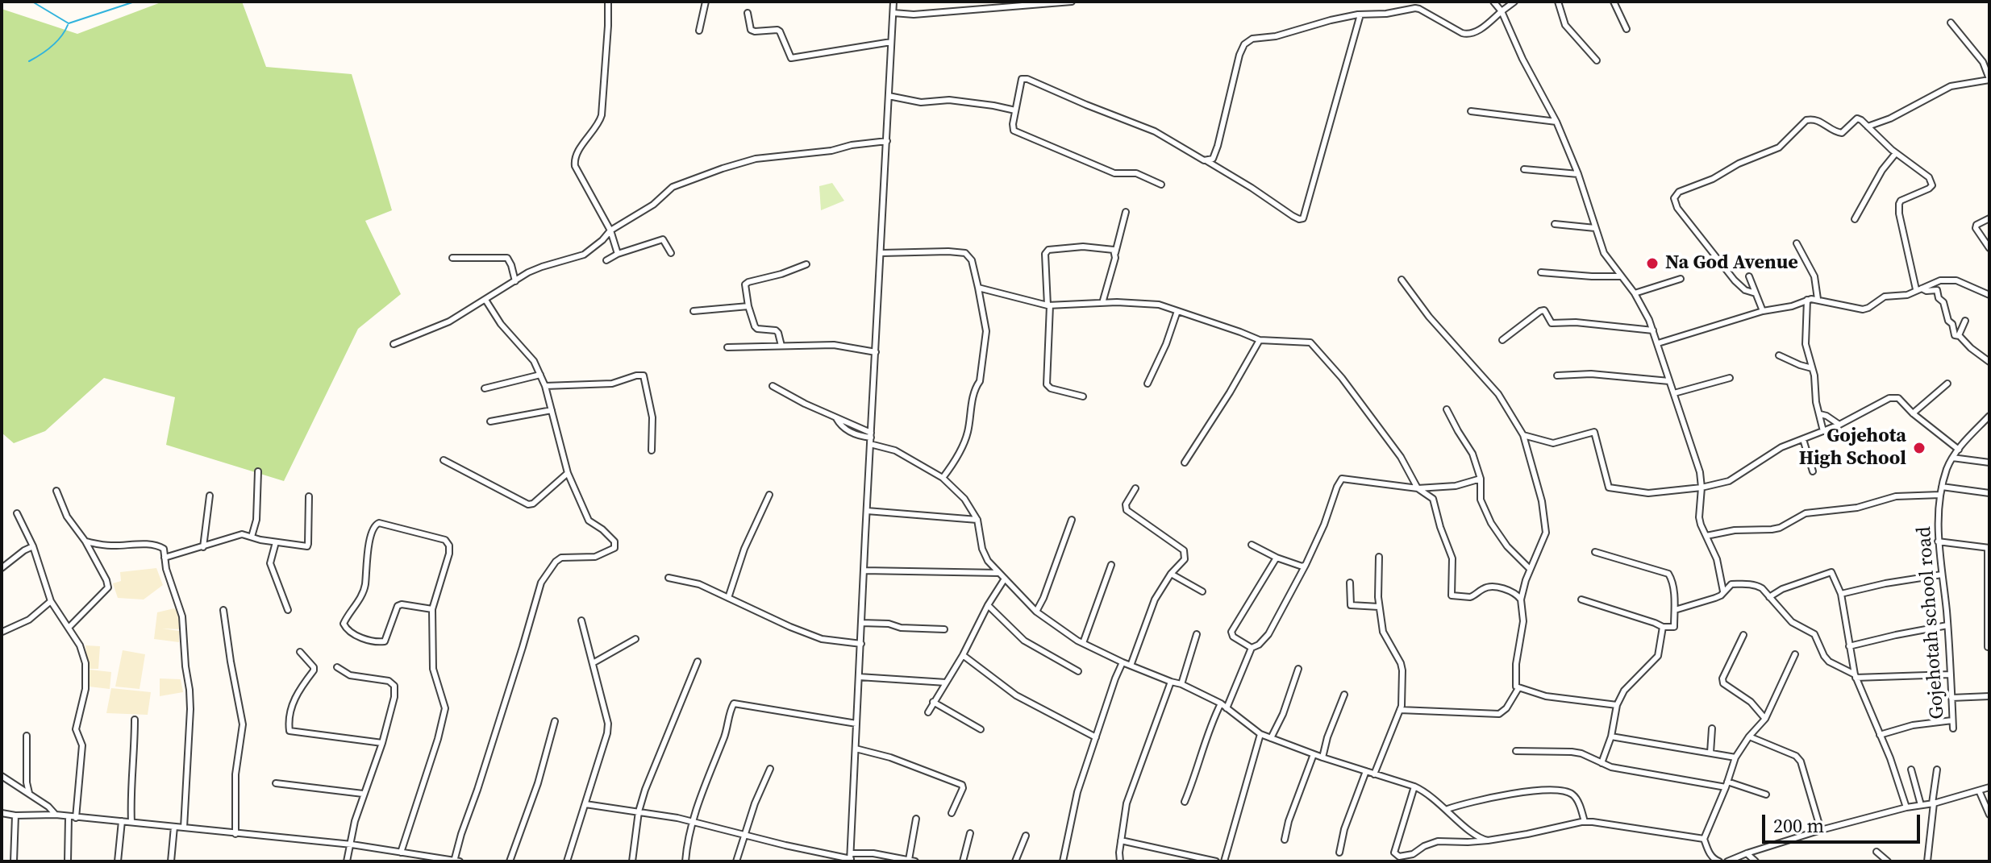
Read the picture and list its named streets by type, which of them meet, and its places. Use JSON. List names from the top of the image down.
{
  "streets": {
    "street": ["Gojehotah school road"]
  },
  "places": ["Na God Avenue", "Gojehota High School"],
  "scale_bar": "200 m"
}
